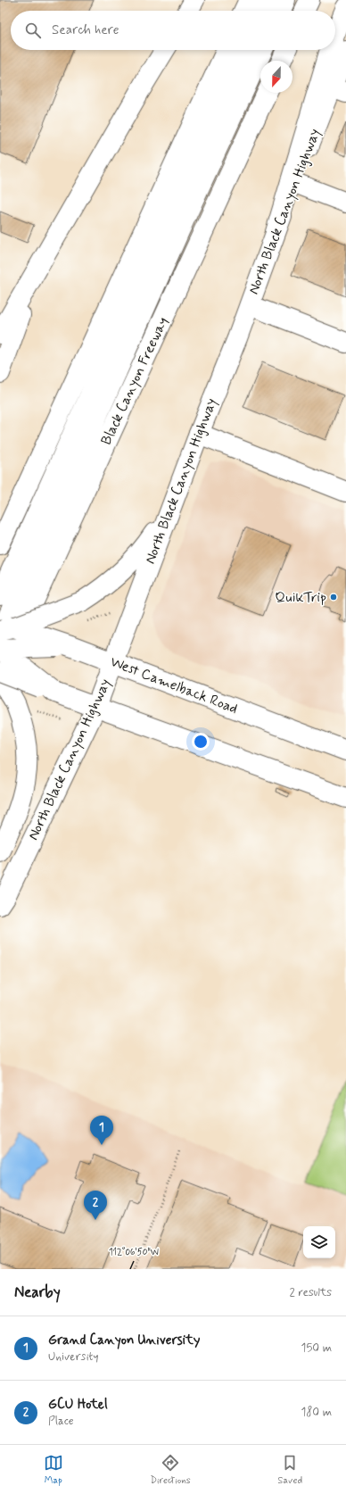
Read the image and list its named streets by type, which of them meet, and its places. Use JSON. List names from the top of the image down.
{
  "streets": {
    "main road": ["North Black Canyon Highway", "Black Canyon Freeway", "West Camelback Road"]
  },
  "crossings": [
    ["North Black Canyon Highway", "West Camelback Road"]
  ],
  "places": ["QuikTrip"],
  "north": "bottom",
  "page": {
    "search": "Search here",
    "pins": ["1", "2"],
    "heading": ["Nearby", "2 results"],
    "list": [
      {
        "mark": "1",
        "name": "Grand Canyon University",
        "note": "University",
        "value": "150 m"
      },
      {
        "mark": "2",
        "name": "GCU Hotel",
        "note": "Place",
        "value": "180 m"
      }
    ],
    "nav": ["Map", "Directions", "Saved"]
  },
  "coordinates": ["112°06'50\"W"]
}
